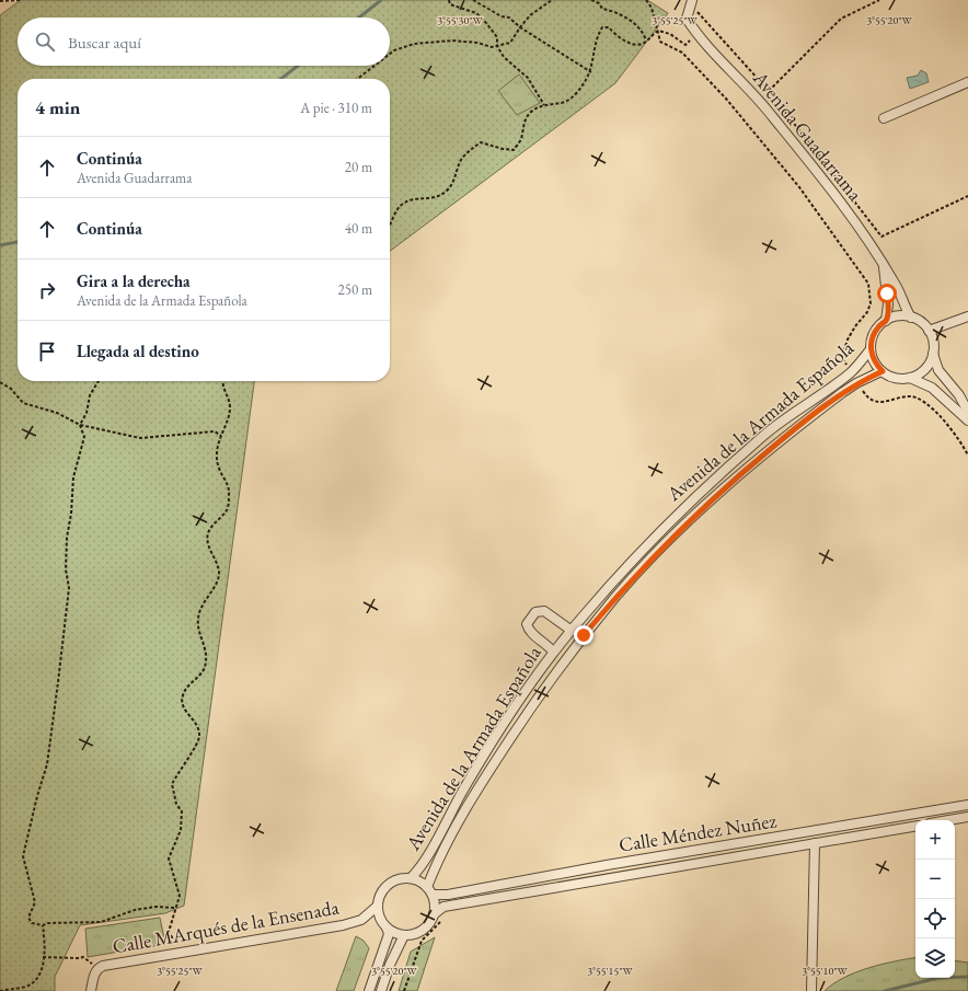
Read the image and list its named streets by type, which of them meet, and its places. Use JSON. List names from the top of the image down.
{
  "streets": {
    "street": [
      "Avenida Guadarrama",
      "Avenida de la Armada Española",
      "Calle Méndez Nuñez",
      "Calle MArqués de la Ensenada"
    ]
  },
  "crossings": [
    ["Avenida Guadarrama", "Avenida de la Armada Española"],
    ["Avenida de la Armada Española", "Calle Méndez Nuñez"],
    ["Avenida de la Armada Española", "Calle MArqués de la Ensenada"],
    ["Calle Méndez Nuñez", "Calle MArqués de la Ensenada"]
  ],
  "page": {
    "search": "Buscar aquí",
    "heading": ["4 min", "A pie · 310 m"],
    "list": [
      ["Continúa", "Avenida Guadarrama", "20 m"],
      ["Continúa", "40 m"],
      ["Gira a la derecha", "Avenida de la Armada Española", "250 m"],
      "Llegada al destino"
    ],
    "map_buttons": ["+", "−"]
  },
  "coordinates": [
    "3°55'30\"W",
    "3°55'25\"W",
    "3°55'20\"W",
    "3°55'15\"W",
    "3°55'10\"W"
  ]
}
